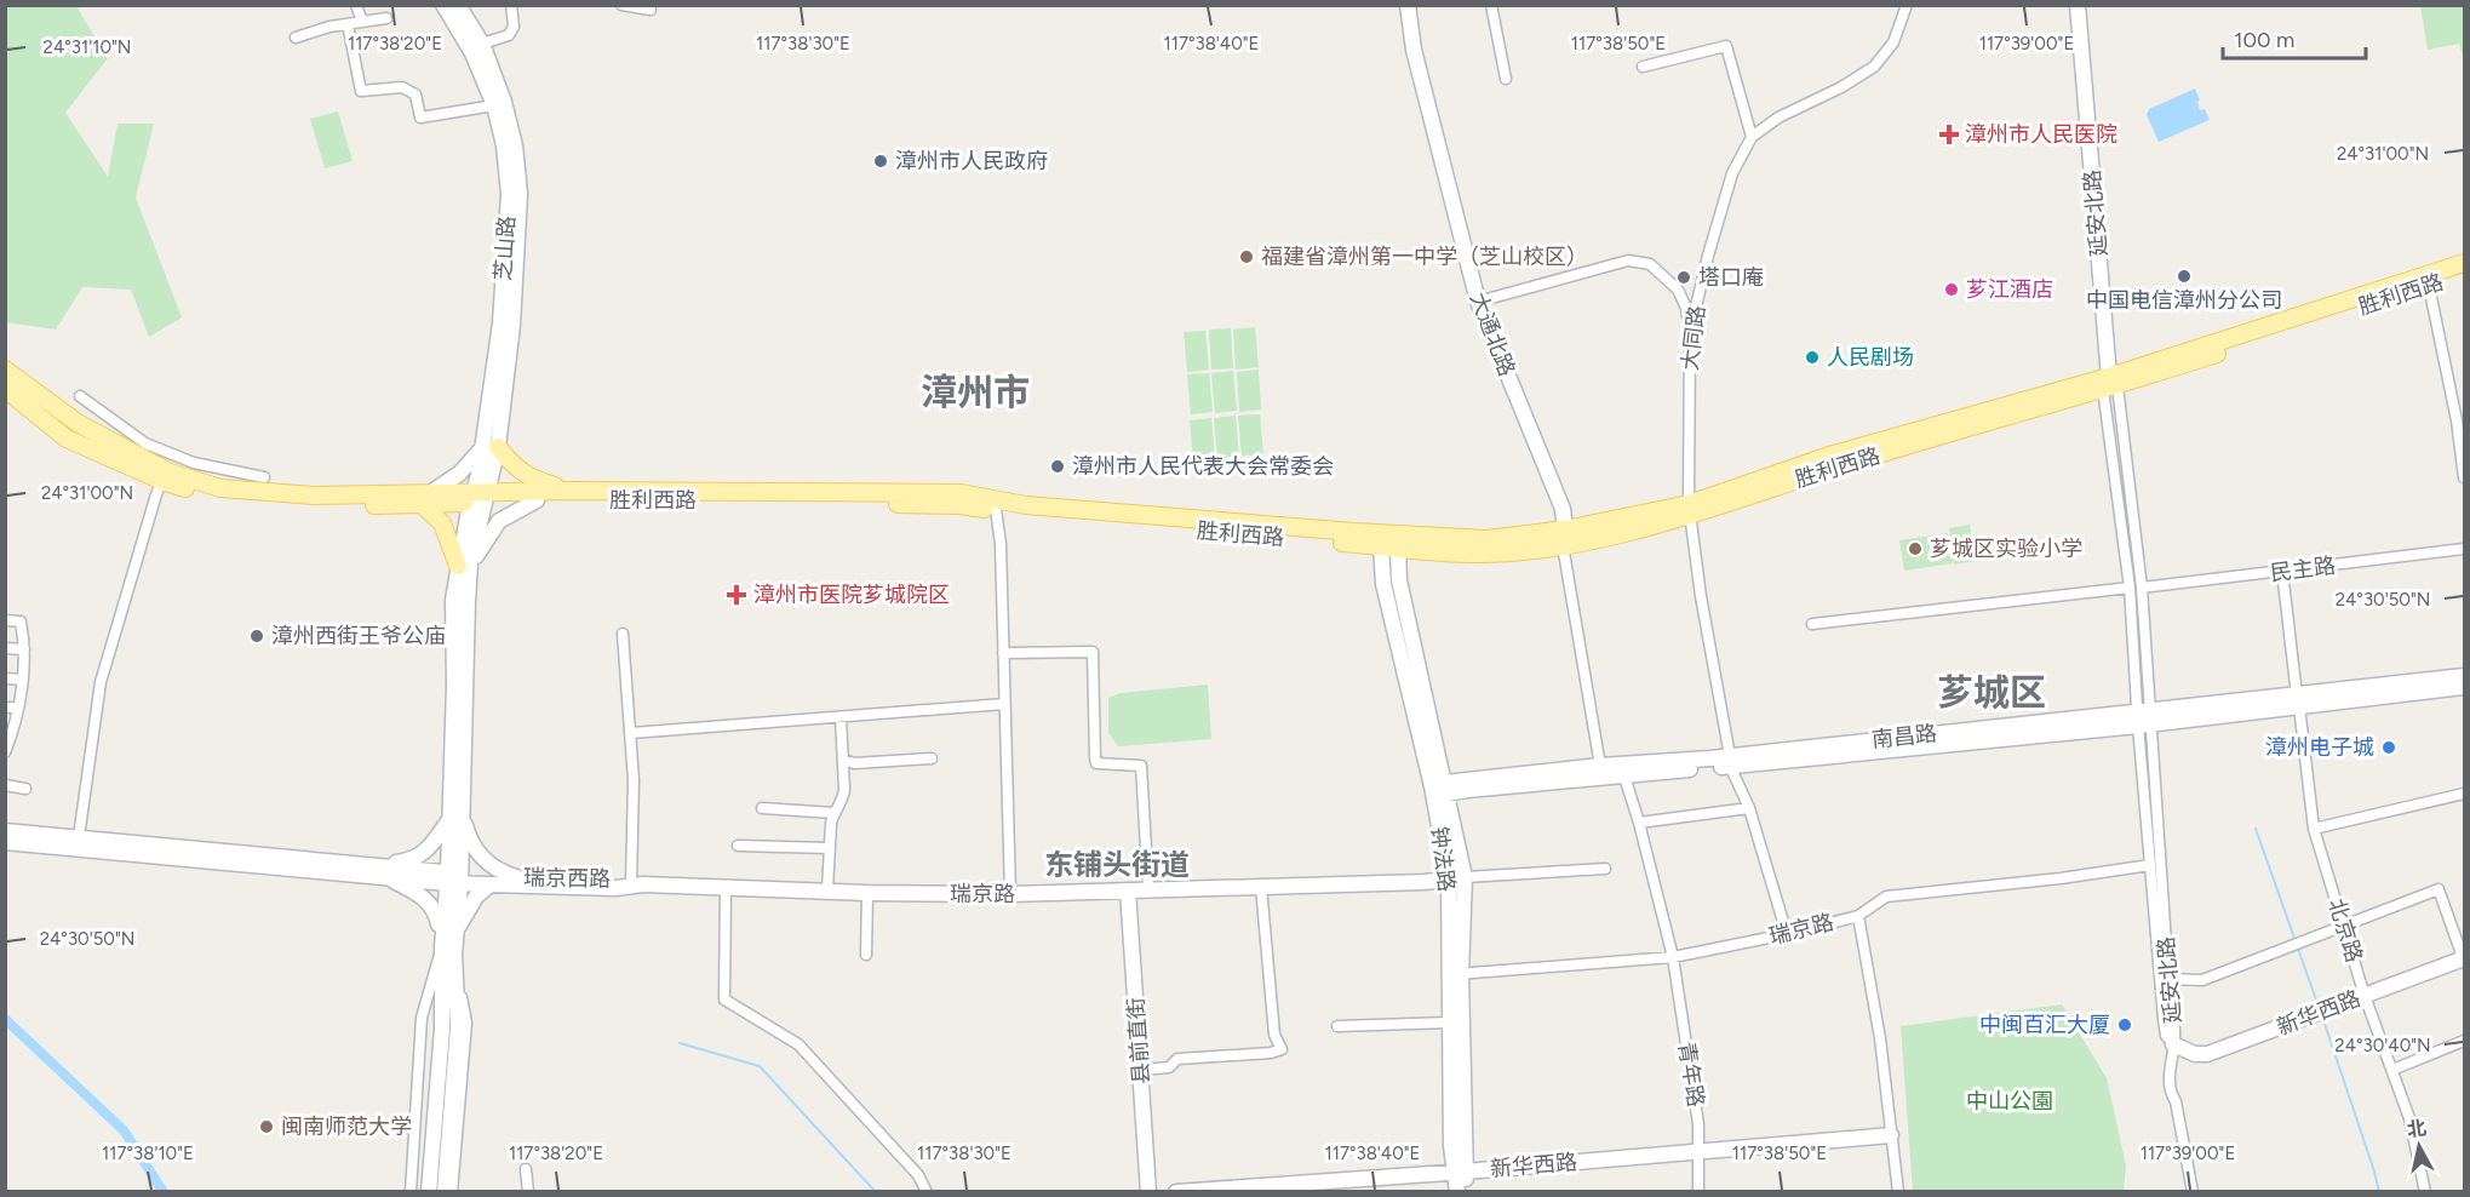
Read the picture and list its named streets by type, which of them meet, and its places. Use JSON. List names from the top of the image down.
{
  "streets": {
    "main road": ["胜利西路"],
    "street": [
      "延安北路",
      "芝山路",
      "大通北路",
      "大同路",
      "民主路",
      "南昌路",
      "钟法路",
      "瑞京西路",
      "瑞京路",
      "北京路",
      "新华西路",
      "县前直街",
      "青年路"
    ]
  },
  "crossings": [
    ["延安北路", "胜利西路"],
    ["延安北路", "民主路"],
    ["延安北路", "南昌路"],
    ["延安北路", "瑞京路"],
    ["延安北路", "新华西路"],
    ["胜利西路", "大通北路"],
    ["胜利西路", "大同路"],
    ["胜利西路", "钟法路"],
    ["大通北路", "南昌路"],
    ["大同路", "南昌路"],
    ["大同路", "瑞京路"],
    ["民主路", "北京路"],
    ["南昌路", "钟法路"],
    ["南昌路", "北京路"],
    ["南昌路", "青年路"],
    ["钟法路", "瑞京路"],
    ["钟法路", "新华西路"],
    ["瑞京西路", "瑞京路"],
    ["瑞京路", "县前直街"],
    ["瑞京路", "青年路"],
    ["北京路", "新华西路"],
    ["新华西路", "青年路"]
  ],
  "districts": ["漳州市", "芗城区", "东铺头街道"],
  "parks": ["中山公園"],
  "places": {
    "health": ["漳州市人民医院", "漳州市医院芗城院区"],
    "other": [
      "漳州市人民政府",
      "福建省漳州第一中学（芝山校区）",
      "中国电信漳州分公司",
      "塔口庵",
      "芗江酒店",
      "人民剧场",
      "漳州市人民代表大会常委会",
      "芗城区实验小学",
      "漳州西街王爷公庙",
      "漳州电子城",
      "中闽百汇大厦",
      "闽南师范大学"
    ]
  },
  "scale_bar": "100 m",
  "north": "top",
  "coordinates": [
    "117°38'20\"E",
    "117°38'30\"E",
    "117°38'40\"E",
    "117°38'50\"E",
    "117°39'00\"E",
    "24°31'10\"N",
    "24°31'00\"N",
    "24°30'50\"N",
    "24°30'40\"N",
    "117°38'10\"E"
  ]
}
